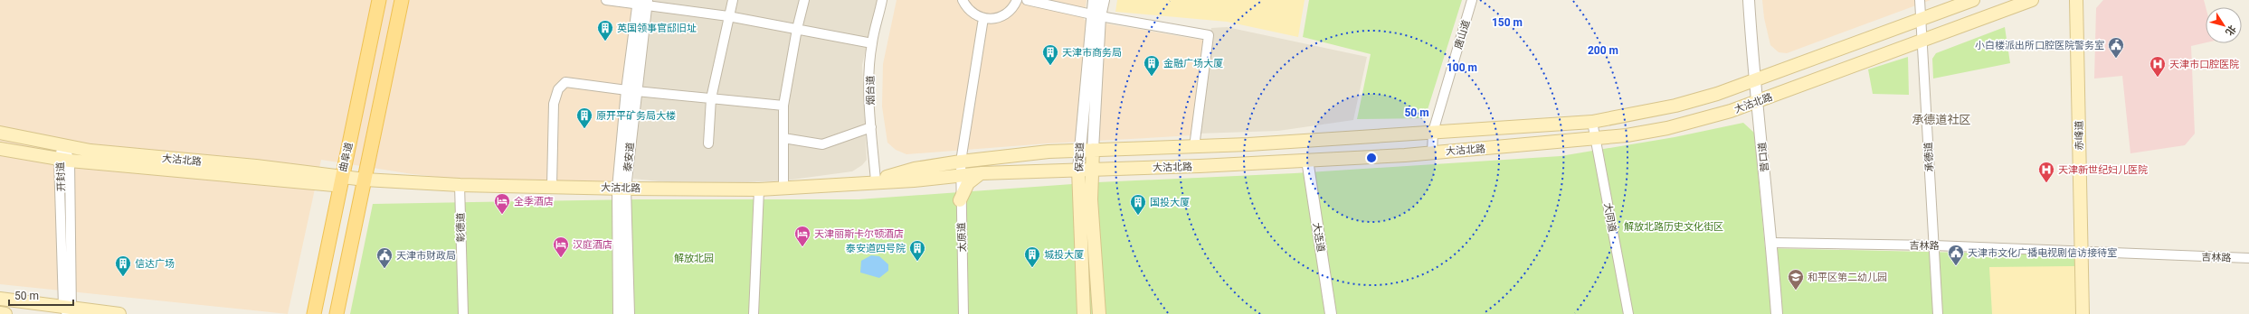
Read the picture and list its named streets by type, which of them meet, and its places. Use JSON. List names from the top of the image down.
{
  "streets": {
    "main road": [
      "大沽北路",
      "赤峰道",
      "曲阜道",
      "保定道"
    ],
    "street": [
      "唐山道",
      "烟台道",
      "泰安道",
      "营口道",
      "承德道",
      "开封道",
      "大同道",
      "彰德道",
      "太原道",
      "大连道",
      "吉林路"
    ]
  },
  "crossings": [
    ["唐山道", "大沽北路"],
    ["烟台道", "大沽北路"],
    ["大沽北路", "曲阜道"],
    ["大沽北路", "泰安道"],
    ["大沽北路", "保定道"],
    ["大沽北路", "营口道"],
    ["大沽北路", "承德道"],
    ["大沽北路", "开封道"],
    ["大沽北路", "大同道"],
    ["大沽北路", "彰德道"],
    ["大沽北路", "太原道"],
    ["大沽北路", "大连道"],
    ["赤峰道", "吉林路"],
    ["营口道", "吉林路"],
    ["承德道", "吉林路"]
  ],
  "districts": ["承德道社区"],
  "parks": ["解放北路历史文化街区", "解放北园"],
  "places": {
    "building": [
      "英国领事官邸旧址",
      "天津市商务局",
      "金融广场大厦",
      "原开平矿务局大楼",
      "国投大厦",
      "泰安道四号院",
      "城投大厦",
      "信达广场"
    ],
    "public building": ["小白楼派出所口腔医院警务室", "天津市文化广播电视剧信访接待室", "天津市财政局"],
    "hospital": ["天津市口腔医院", "天津新世纪妇儿医院"],
    "hotel": ["全季酒店", "天津丽斯卡尔顿酒店", "汉庭酒店"],
    "school or university": ["和平区第二幼儿园"]
  },
  "scale_bar": "50 m",
  "north": "bottom right",
  "rings": [
    "150 m",
    "200 m",
    "100 m",
    "50 m"
  ]
}
